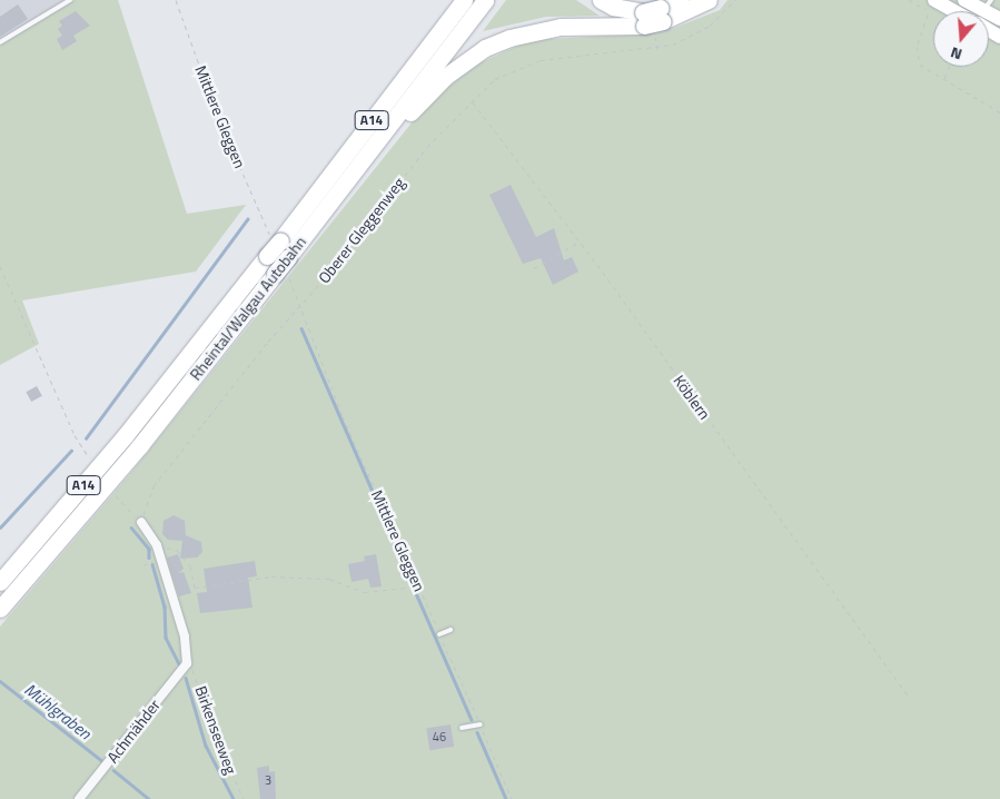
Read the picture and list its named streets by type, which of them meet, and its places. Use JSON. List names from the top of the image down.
{
  "streets": {
    "highway": ["A14", "Rheintal/Walgau Autobahn"],
    "street": ["Achmähder"],
    "path": [
      "Mittlere Gleggen",
      "Oberer Gleggenweg",
      "Köblern",
      "Birkenseeweg"
    ]
  },
  "crossings": [
    ["Mittlere Gleggen", "Oberer Gleggenweg"],
    ["Mittlere Gleggen", "Rheintal/Walgau Autobahn"],
    ["Oberer Gleggenweg", "Köblern"],
    ["Birkenseeweg", "Achmähder"]
  ],
  "water": ["Mühlgraben"],
  "house_numbers": ["46", "3"],
  "north": "bottom"
}
